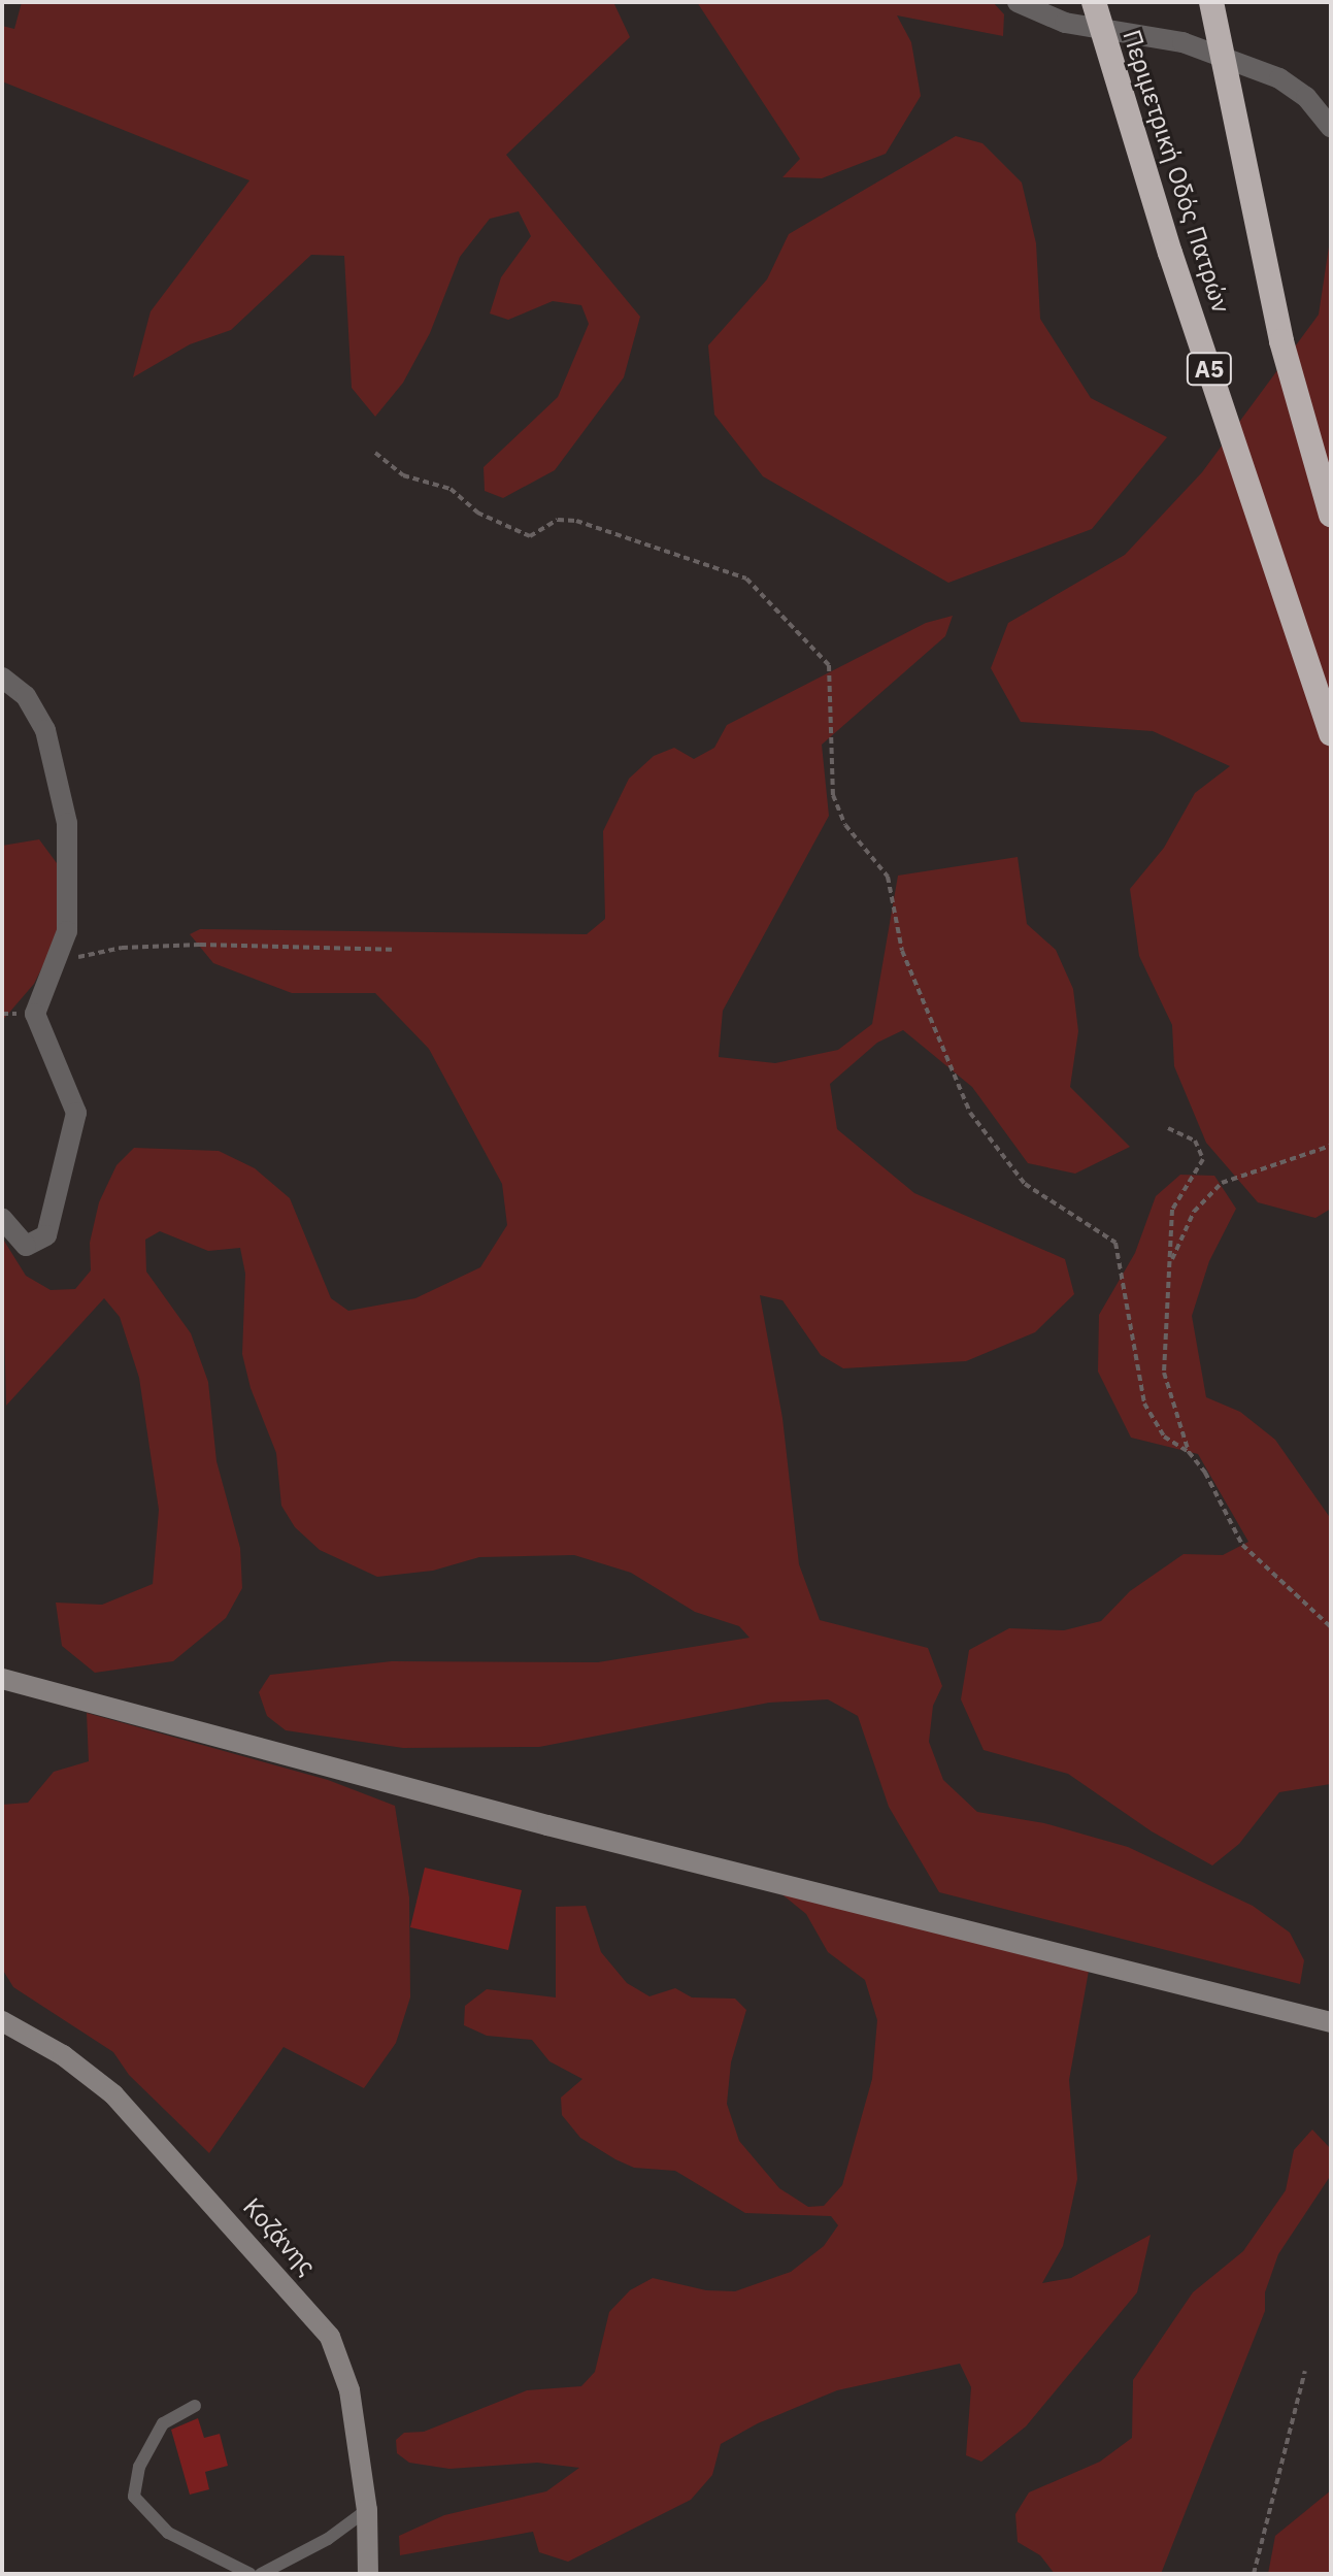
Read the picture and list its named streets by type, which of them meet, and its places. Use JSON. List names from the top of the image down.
{
  "streets": {
    "highway": ["Περιμετρική Οδός Πατρών", "Α5"],
    "street": ["Κοζάνης"]
  }
}
